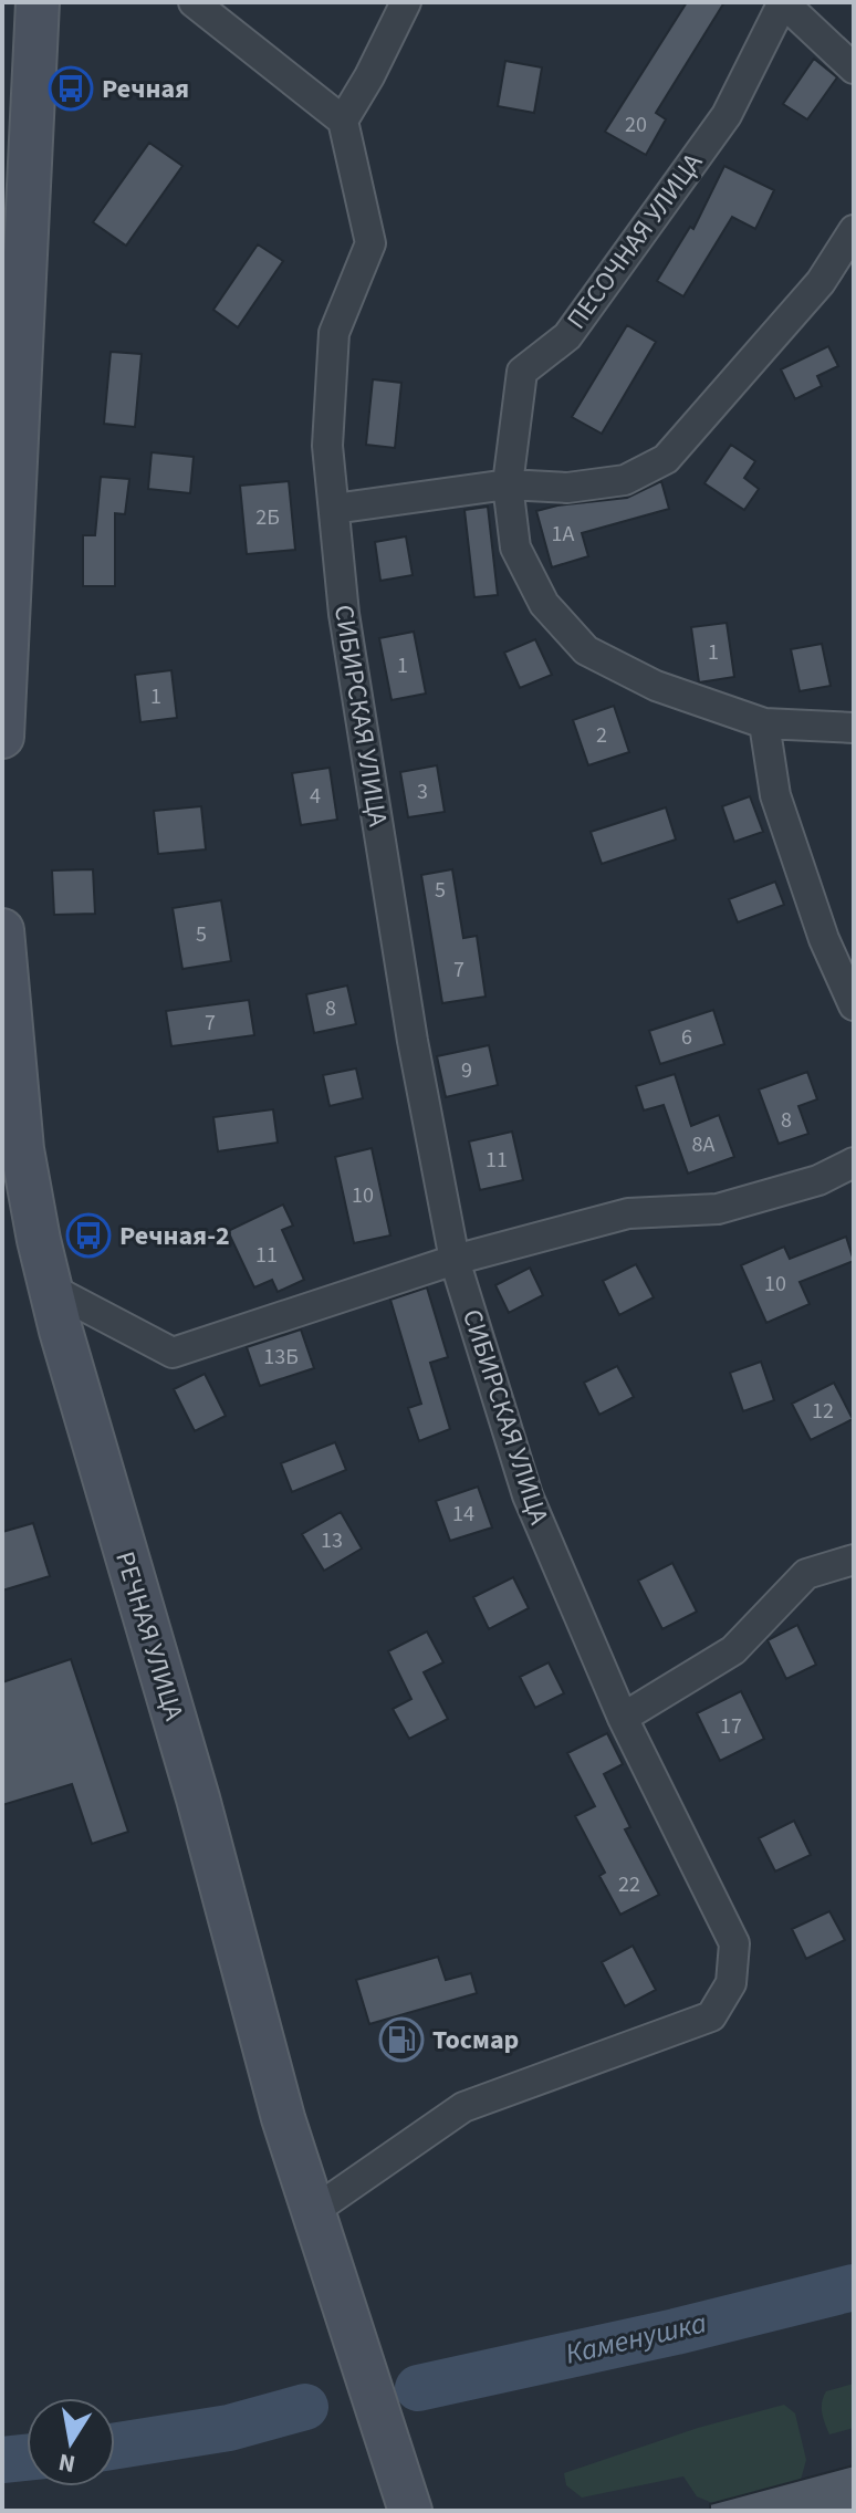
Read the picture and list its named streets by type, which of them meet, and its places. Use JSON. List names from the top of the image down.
{
  "streets": {
    "main road": ["РЕЧНАЯ УЛИЦА"],
    "street": ["ПЕСОЧНАЯ УЛИЦА", "СИБИРСКАЯ УЛИЦА"]
  },
  "crossings": [
    ["СИБИРСКАЯ УЛИЦА", "РЕЧНАЯ УЛИЦА"]
  ],
  "water": ["Каменушка"],
  "places": {
    "bus stop": ["Речная", "Речная-2"],
    "fuel station": ["Тосмар"]
  },
  "house_numbers": [
    "20",
    "2Б",
    "1А",
    "1",
    "1",
    "1",
    "2",
    "3",
    "4",
    "5",
    "5",
    "7",
    "8",
    "7",
    "6",
    "9",
    "8",
    "8А",
    "11",
    "10",
    "11",
    "10",
    "13Б",
    "12",
    "14",
    "13",
    "17",
    "22"
  ],
  "north": "bottom"
}
